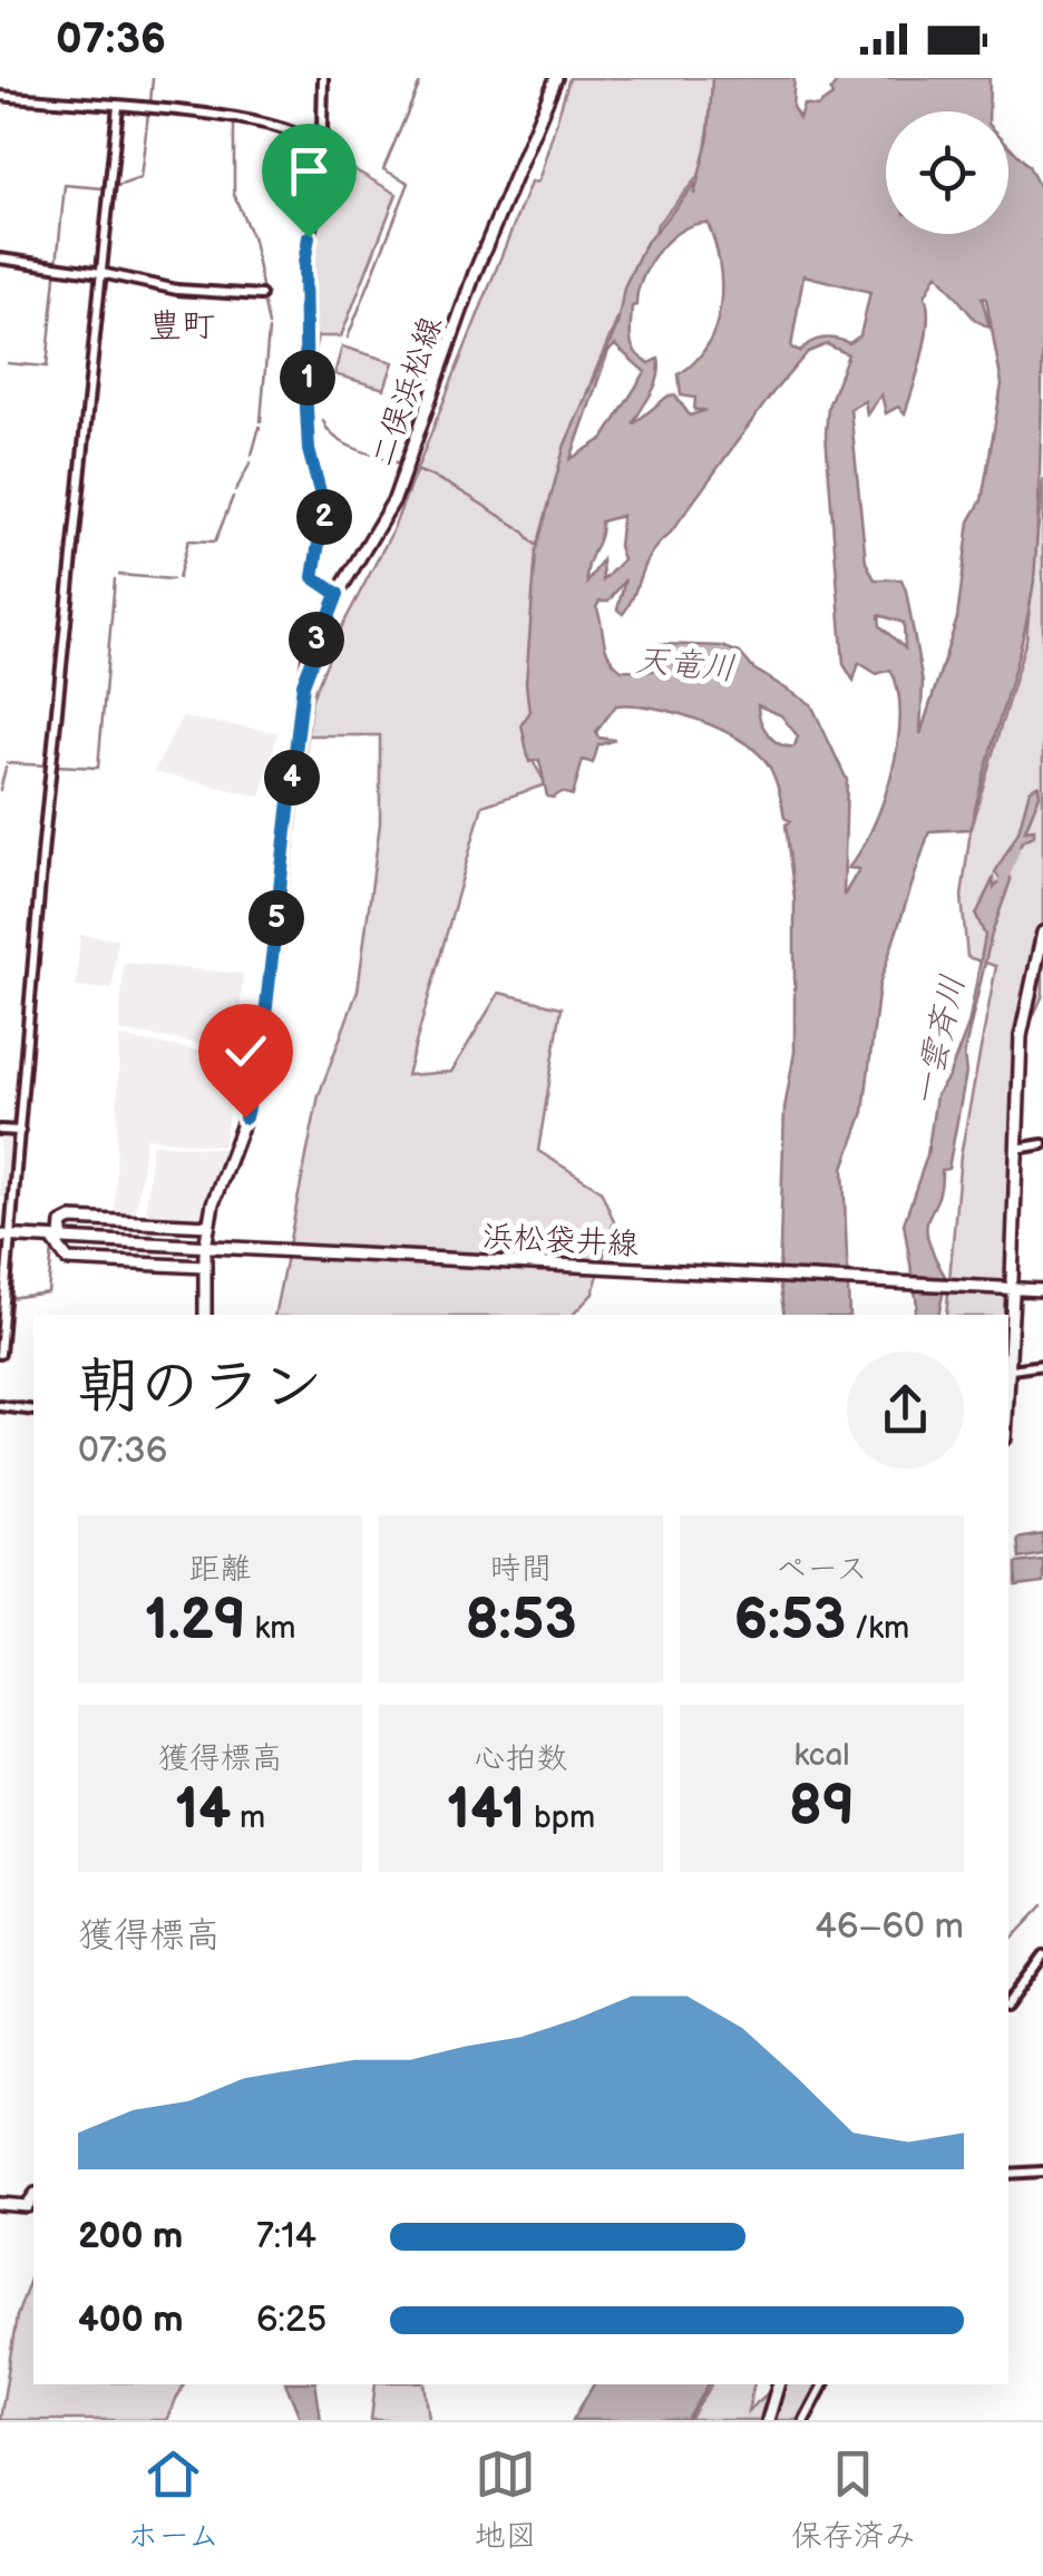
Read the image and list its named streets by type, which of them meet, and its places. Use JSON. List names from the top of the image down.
{
  "streets": {
    "main road": ["二俣浜松線", "浜松袋井線"]
  },
  "districts": ["豊町"],
  "water": ["天竜川", "一雲斉川"],
  "page": {
    "status": "07:36",
    "pins": [
      "1",
      "2",
      "3",
      "4",
      "5"
    ],
    "heading": ["朝のラン", "07:36"],
    "stats": [
      ["距離", "1.29 km"],
      ["時間", "8:53"],
      ["ペース", "6:53 /km"],
      ["獲得標高", "14 m"],
      ["心拍数", "141 bpm"],
      ["kcal", "89"]
    ],
    "chart": ["獲得標高", "46–60 m"],
    "list": [
      {
        "name": "200 m",
        "note": "7:14"
      },
      {
        "name": "400 m",
        "note": "6:25"
      }
    ],
    "tabs": ["ホーム", "地図", "保存済み"]
  }
}
